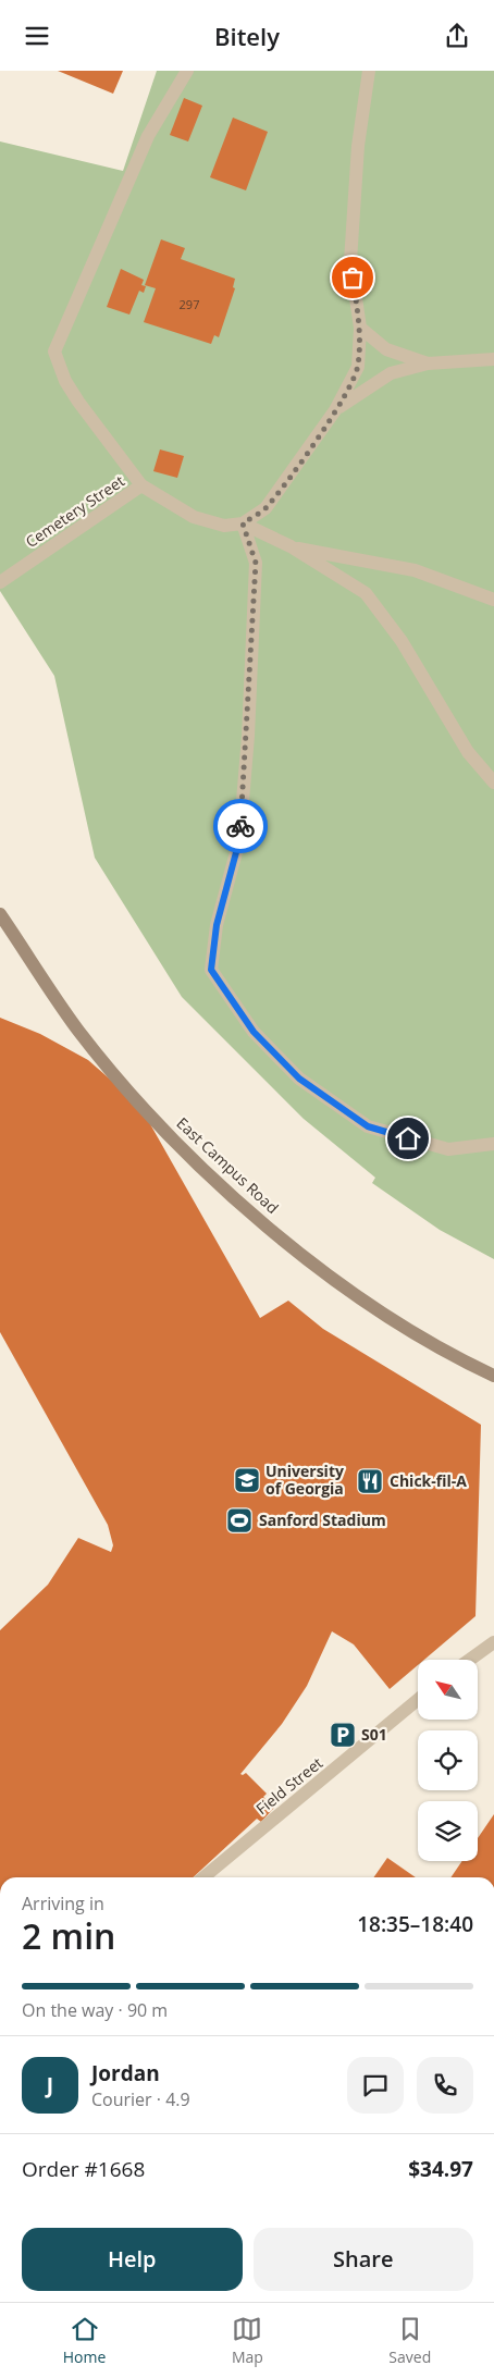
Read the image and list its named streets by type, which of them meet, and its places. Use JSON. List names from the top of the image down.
{
  "streets": {
    "main road": ["East Campus Road"],
    "street": ["Cemetery Street", "Field Street"]
  },
  "places": {
    "school or university": ["University of Georgia"],
    "restaurant": ["Chick-fil-A"],
    "sports": ["Sanford Stadium"],
    "parking": ["S01"]
  },
  "house_numbers": ["297"],
  "north": "top left",
  "page": {
    "header": "Bitely",
    "heading": ["2 min", "Arriving in", "18:35–18:40"],
    "panel": [
      "Jordan",
      "Courier · 4.9",
      "Order #1668",
      "$34.97"
    ],
    "bar": "On the way · 90 m",
    "round": "J",
    "buttons": ["Help", "Share"],
    "tabs": ["Home", "Map", "Saved"]
  }
}
